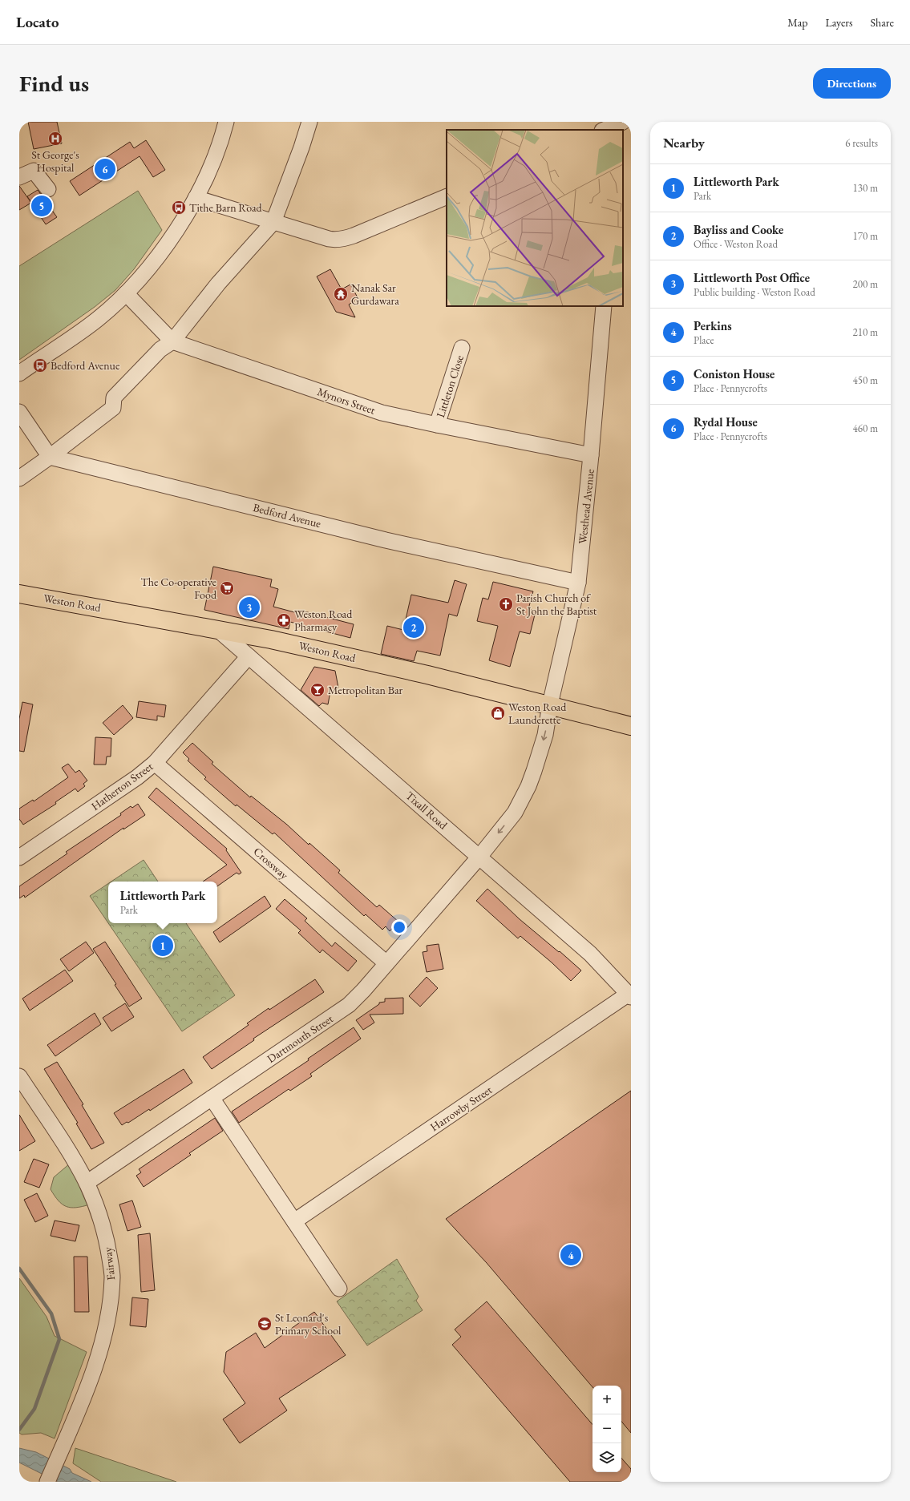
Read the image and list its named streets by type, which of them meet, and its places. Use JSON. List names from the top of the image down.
{
  "streets": {
    "highway": ["Weston Road"],
    "street": [
      "Littleton Close",
      "Mynors Street",
      "Westhead Avenue",
      "Bedford Avenue",
      "Hatherton Street",
      "Tixall Road",
      "Crossway",
      "Dartmouth Street",
      "Harrowby Street",
      "Fairway"
    ]
  },
  "crossings": [
    ["Littleton Close", "Mynors Street"],
    ["Mynors Street", "Westhead Avenue"],
    ["Westhead Avenue", "Bedford Avenue"],
    ["Westhead Avenue", "Weston Road"],
    ["Westhead Avenue", "Tixall Road"],
    ["Westhead Avenue", "Dartmouth Street"],
    ["Weston Road", "Tixall Road"],
    ["Hatherton Street", "Tixall Road"],
    ["Hatherton Street", "Crossway"],
    ["Tixall Road", "Dartmouth Street"],
    ["Tixall Road", "Harrowby Street"],
    ["Crossway", "Dartmouth Street"],
    ["Dartmouth Street", "Fairway"]
  ],
  "places": {
    "hospital": ["St George's Hospital"],
    "bus stop": ["Tithe Barn Road", "Bedford Avenue"],
    "temple": ["Nanak Sar Gurdawara"],
    "supermarket": ["The Co-operative Food"],
    "church": ["Parish Church of St John the Baptist"],
    "pharmacy": ["Weston Road Pharmacy"],
    "bar": ["Metropolitan Bar"],
    "shop": ["Weston Road Launderette"],
    "school or university": ["St Leonard's Primary School"]
  },
  "page": {
    "header": "Locato",
    "nav": ["Map", "Layers", "Share"],
    "buttons": "Directions",
    "title": "Find us",
    "heading": ["Nearby", "6 results"],
    "pins": [
      "6",
      "5",
      "3",
      "2",
      "1",
      "4"
    ],
    "list": [
      {
        "mark": "1",
        "name": "Littleworth Park",
        "note": "Park",
        "value": "130 m"
      },
      {
        "mark": "2",
        "name": "Bayliss and Cooke",
        "note": "Office · Weston Road",
        "value": "170 m"
      },
      {
        "mark": "3",
        "name": "Littleworth Post Office",
        "note": "Public building · Weston Road",
        "value": "200 m"
      },
      {
        "mark": "4",
        "name": "Perkins",
        "note": "Place",
        "value": "210 m"
      },
      {
        "mark": "5",
        "name": "Coniston House",
        "note": "Place · Pennycrofts",
        "value": "450 m"
      },
      {
        "mark": "6",
        "name": "Rydal House",
        "note": "Place · Pennycrofts",
        "value": "460 m"
      }
    ],
    "popup": ["Littleworth Park", "Park"],
    "map_buttons": ["+", "−"]
  }
}
